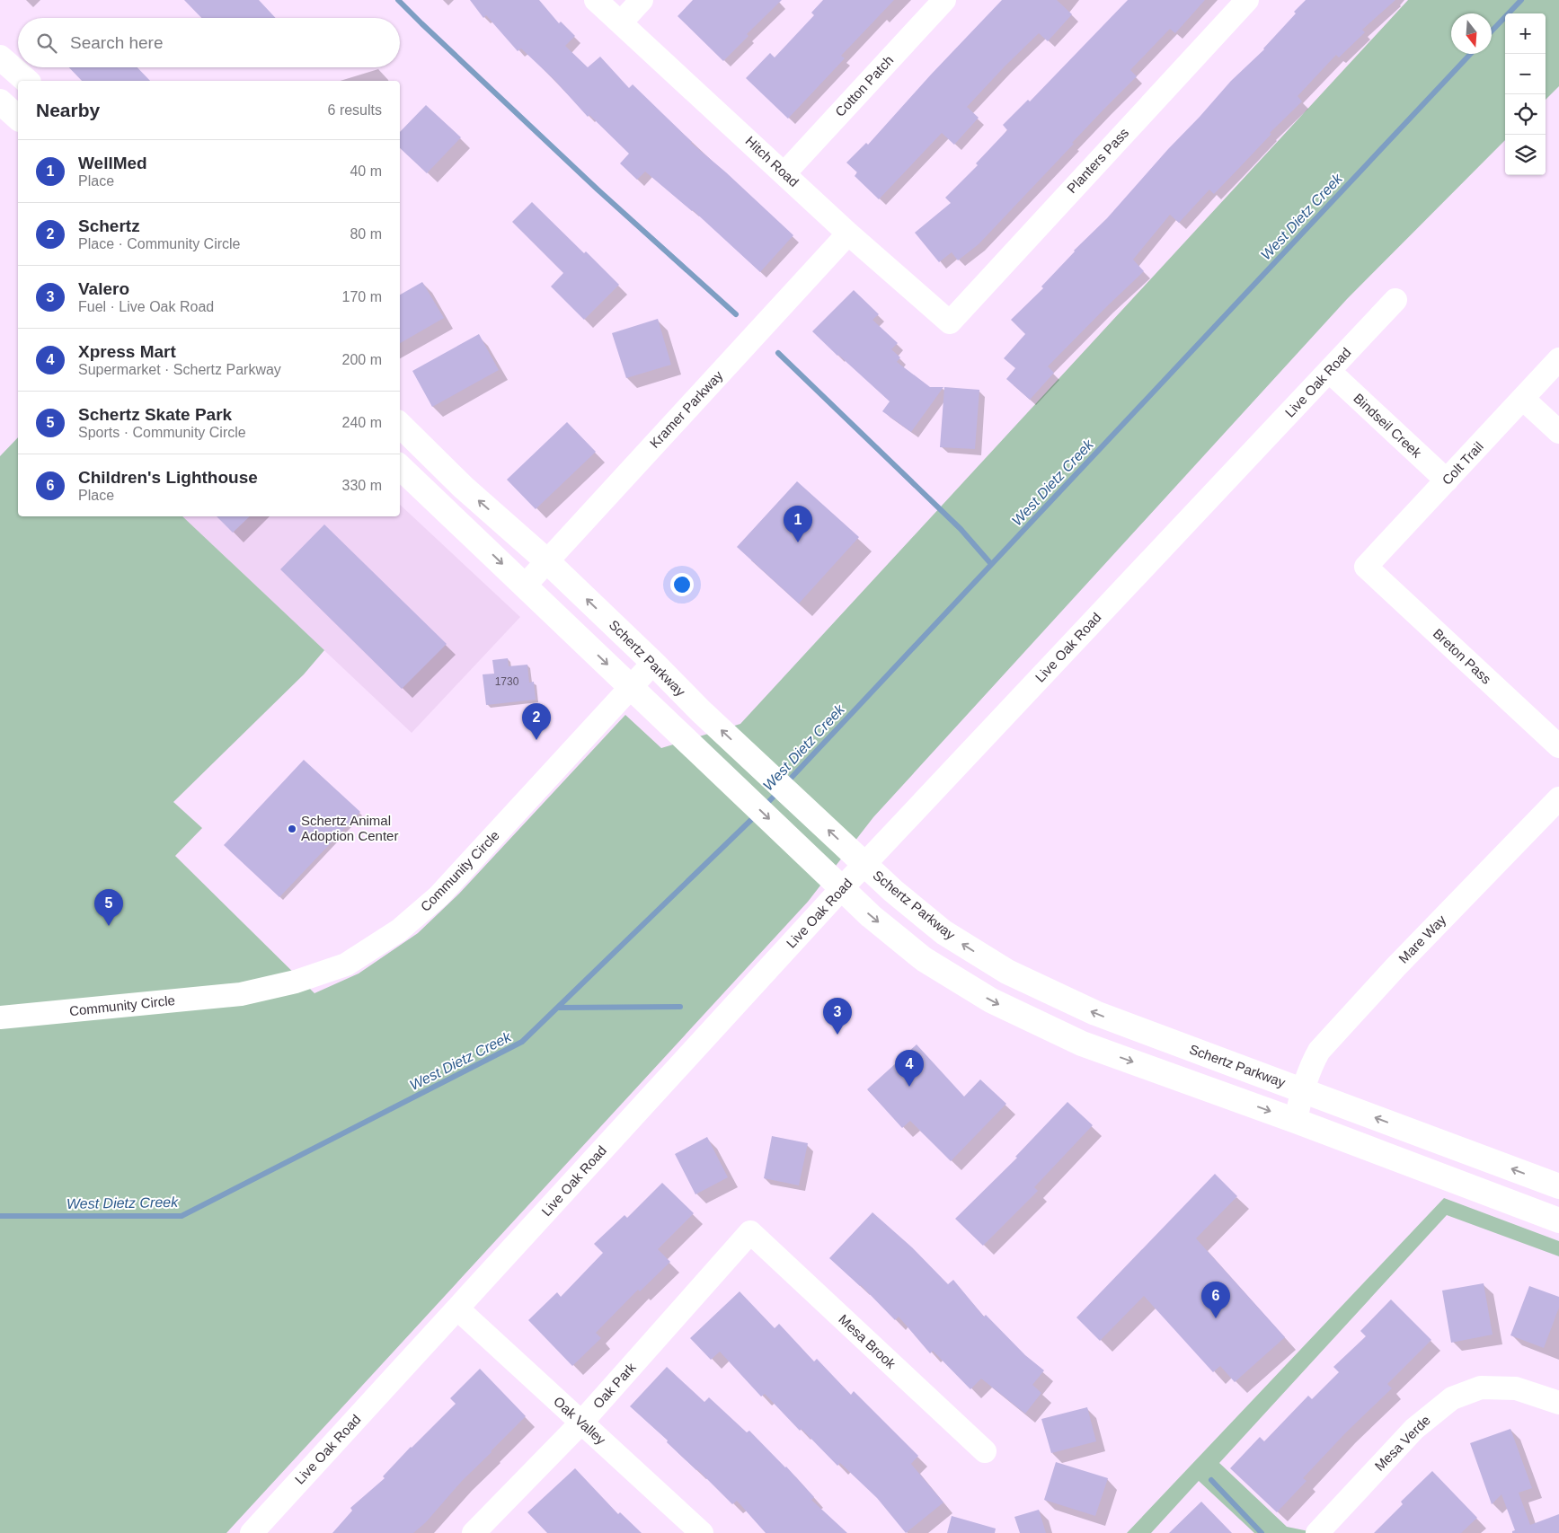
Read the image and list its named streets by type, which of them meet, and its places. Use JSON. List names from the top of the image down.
{
  "streets": {
    "main road": ["Schertz Parkway"],
    "street": [
      "Cotton Patch",
      "Planters Pass",
      "Hitch Road",
      "Live Oak Road",
      "Kramer Parkway",
      "Bindseil Creek",
      "Colt Trail",
      "Breton Pass",
      "Community Circle",
      "Mare Way",
      "Mesa Brook",
      "Oak Park",
      "Oak Valley",
      "Mesa Verde"
    ]
  },
  "crossings": [
    ["Cotton Patch", "Hitch Road"],
    ["Planters Pass", "Hitch Road"],
    ["Hitch Road", "Kramer Parkway"],
    ["Live Oak Road", "Bindseil Creek"],
    ["Live Oak Road", "Schertz Parkway"],
    ["Live Oak Road", "Oak Valley"],
    ["Kramer Parkway", "Schertz Parkway"],
    ["Bindseil Creek", "Colt Trail"],
    ["Colt Trail", "Breton Pass"],
    ["Schertz Parkway", "Community Circle"],
    ["Schertz Parkway", "Mare Way"],
    ["Mesa Brook", "Oak Park"],
    ["Oak Park", "Oak Valley"]
  ],
  "water": ["West Dietz Creek"],
  "places": ["Schertz Animal Adoption Center"],
  "house_numbers": ["1730"],
  "north": "bottom",
  "page": {
    "map_buttons": ["+", "−"],
    "search": "Search here",
    "heading": ["Nearby", "6 results"],
    "list": [
      {
        "mark": "1",
        "name": "WellMed",
        "note": "Place",
        "value": "40 m"
      },
      {
        "mark": "2",
        "name": "Schertz",
        "note": "Place · Community Circle",
        "value": "80 m"
      },
      {
        "mark": "3",
        "name": "Valero",
        "note": "Fuel · Live Oak Road",
        "value": "170 m"
      },
      {
        "mark": "4",
        "name": "Xpress Mart",
        "note": "Supermarket · Schertz Parkway",
        "value": "200 m"
      },
      {
        "mark": "5",
        "name": "Schertz Skate Park",
        "note": "Sports · Community Circle",
        "value": "240 m"
      },
      {
        "mark": "6",
        "name": "Children's Lighthouse",
        "note": "Place",
        "value": "330 m"
      }
    ],
    "pins": [
      "1",
      "2",
      "5",
      "3",
      "4",
      "6"
    ]
  }
}
